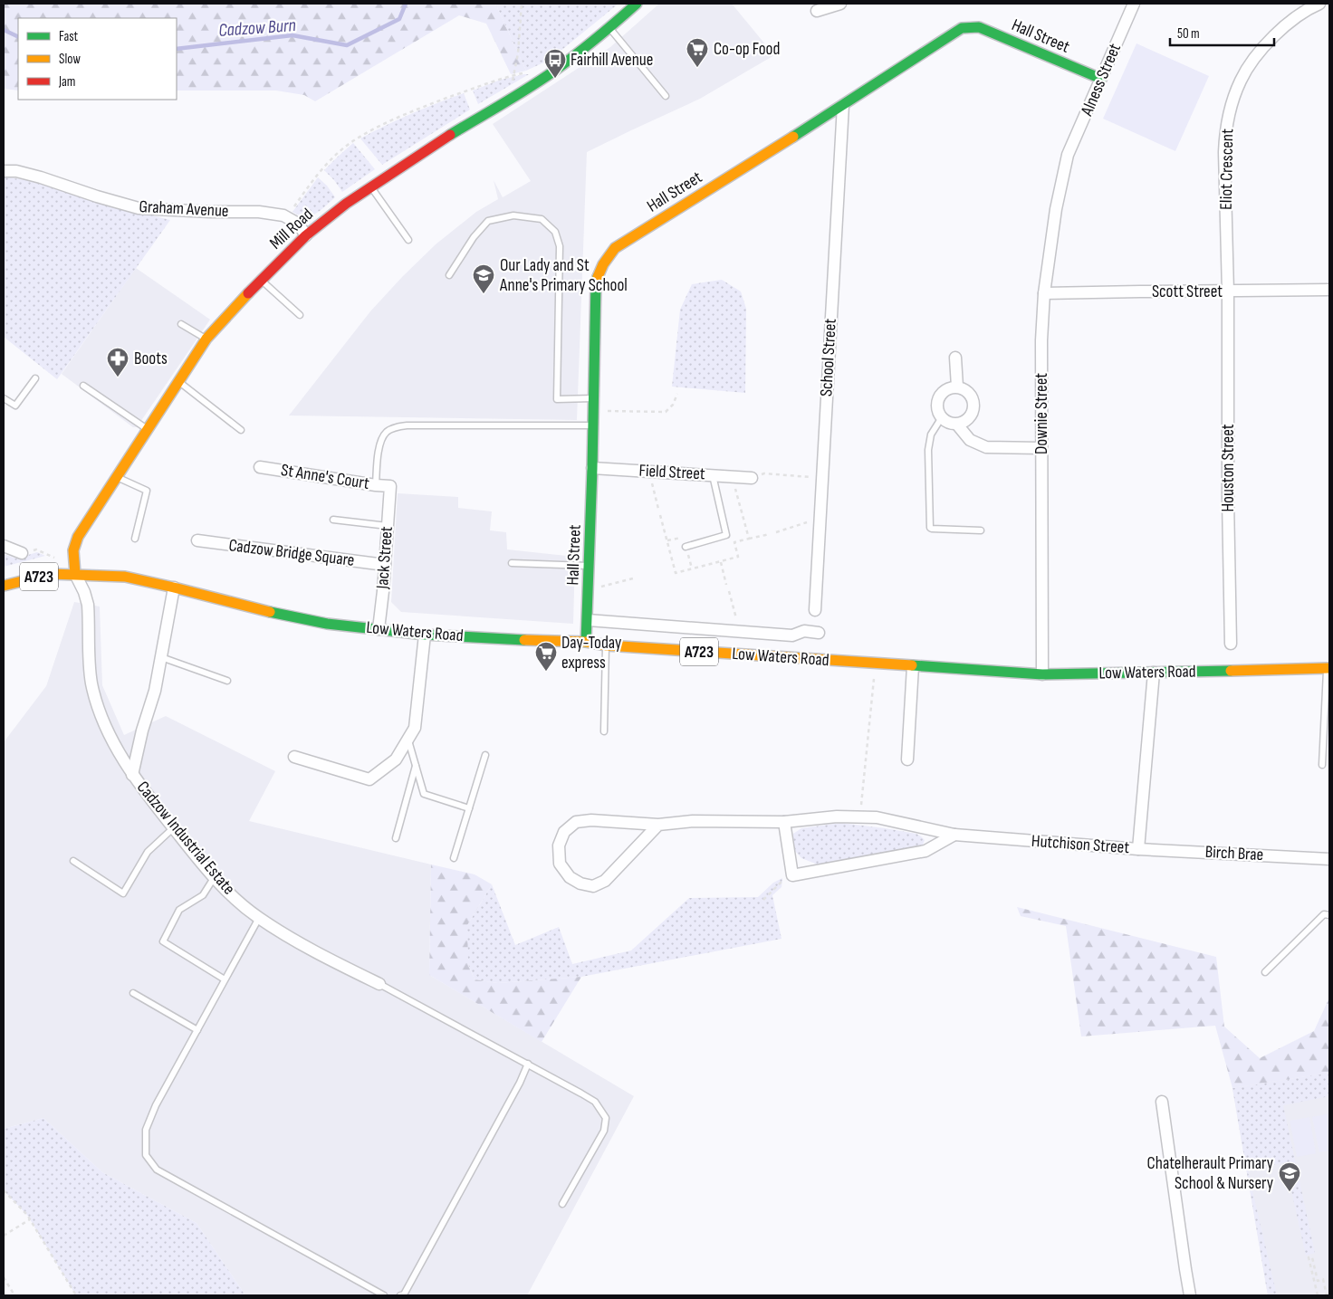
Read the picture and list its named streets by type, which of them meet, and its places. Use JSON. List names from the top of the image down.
{
  "streets": {
    "main road": [
      "Hall Street",
      "Mill Road",
      "A723",
      "Low Waters Road"
    ],
    "street": [
      "Alness Street",
      "Eliot Crescent",
      "Graham Avenue",
      "Scott Street",
      "School Street",
      "Downie Street",
      "Houston Street",
      "Field Street",
      "St Anne's Court",
      "Cadzow Bridge Square",
      "Jack Street",
      "Cadzow Industrial Estate",
      "Hutchison Street",
      "Birch Brae"
    ]
  },
  "crossings": [
    ["Hall Street", "Alness Street"],
    ["Hall Street", "School Street"],
    ["Hall Street", "Field Street"],
    ["Hall Street", "Low Waters Road"],
    ["Alness Street", "Downie Street"],
    ["Eliot Crescent", "Scott Street"],
    ["Eliot Crescent", "Houston Street"],
    ["Mill Road", "A723"],
    ["Mill Road", "Low Waters Road"],
    ["Mill Road", "Cadzow Industrial Estate"],
    ["Scott Street", "Downie Street"],
    ["Scott Street", "Houston Street"],
    ["Downie Street", "Low Waters Road"],
    ["St Anne's Court", "Jack Street"],
    ["Cadzow Bridge Square", "Jack Street"],
    ["Jack Street", "Low Waters Road"],
    ["A723", "Low Waters Road"],
    ["A723", "Cadzow Industrial Estate"],
    ["Low Waters Road", "Cadzow Industrial Estate"],
    ["Low Waters Road", "Hutchison Street"],
    ["Hutchison Street", "Birch Brae"]
  ],
  "water": ["Cadzow Burn"],
  "places": {
    "supermarket": ["Co-op Food", "Day-Today express"],
    "bus stop": ["Fairhill Avenue"],
    "school or university": ["Our Lady and St Anne's Primary School", "Chatelherault Primary School & Nursery"],
    "pharmacy": ["Boots"]
  },
  "legend": ["Fast", "Slow", "Jam"],
  "scale_bar": "50 m"
}
